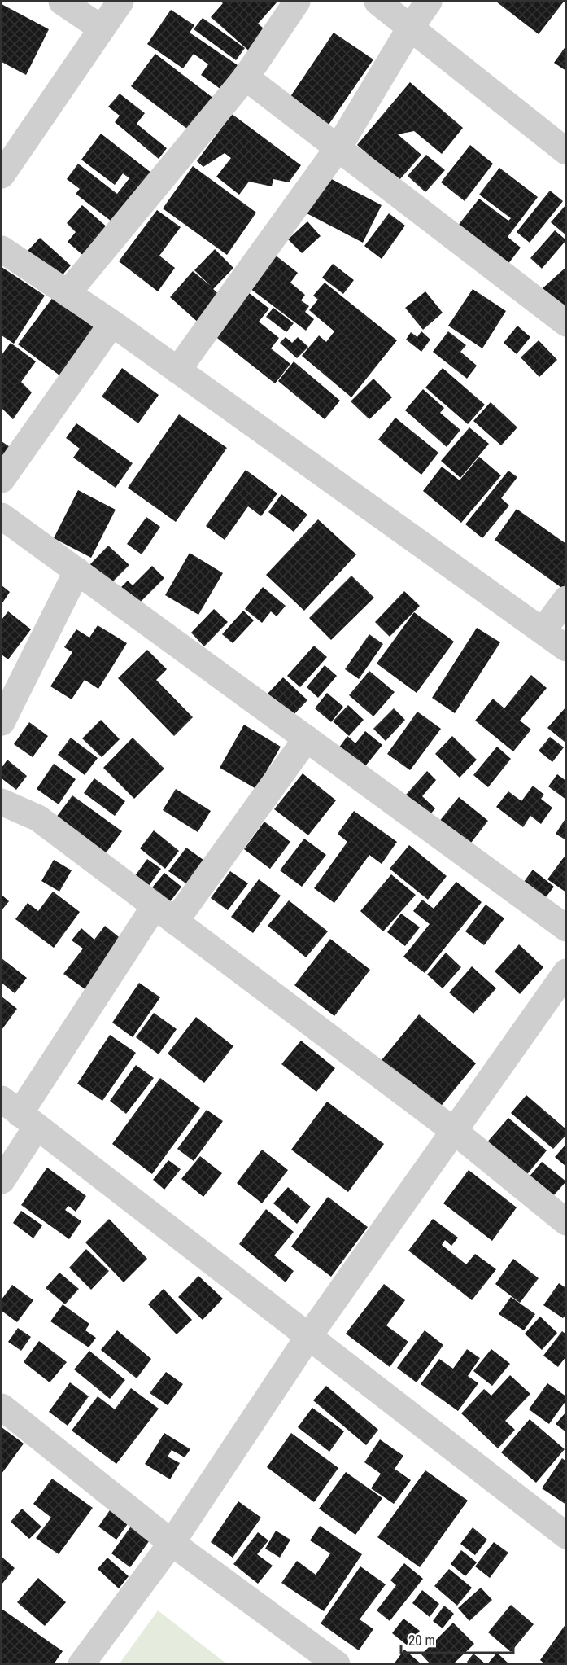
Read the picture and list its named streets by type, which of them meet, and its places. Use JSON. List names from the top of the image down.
{
  "scale_bar": "20 m"
}
